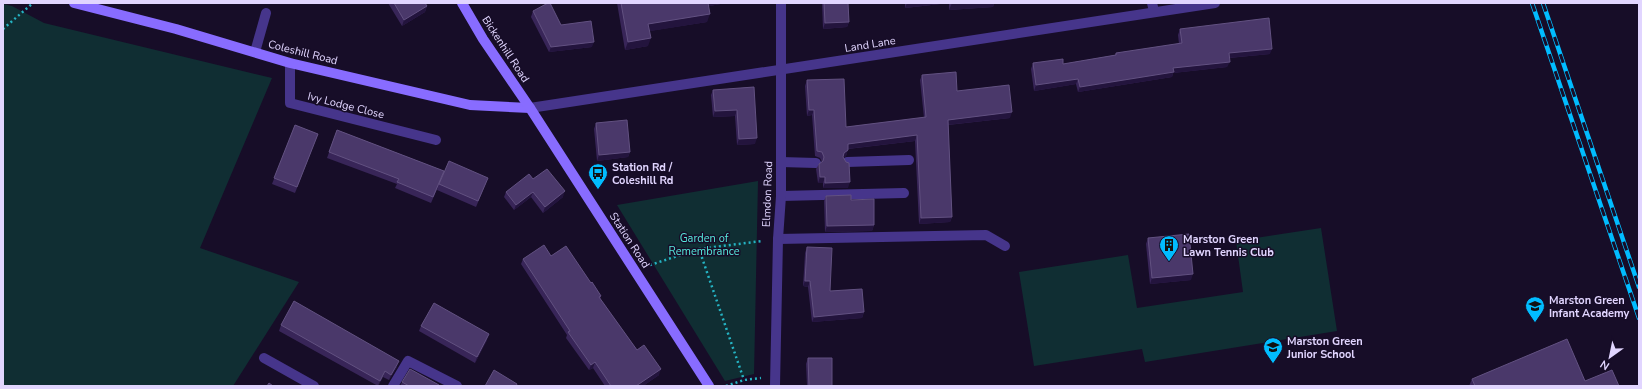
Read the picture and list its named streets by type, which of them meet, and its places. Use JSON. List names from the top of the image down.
{
  "streets": {
    "street": [
      "Land Lane",
      "Bickenhill Road",
      "Coleshill Road",
      "Ivy Lodge Close",
      "Elmdon Road",
      "Station Road"
    ]
  },
  "crossings": [
    ["Land Lane", "Bickenhill Road"],
    ["Land Lane", "Coleshill Road"],
    ["Land Lane", "Elmdon Road"],
    ["Land Lane", "Station Road"],
    ["Bickenhill Road", "Coleshill Road"],
    ["Bickenhill Road", "Station Road"],
    ["Coleshill Road", "Ivy Lodge Close"],
    ["Coleshill Road", "Station Road"]
  ],
  "parks": ["Garden of Remembrance"],
  "places": {
    "bus stop": ["Station Rd / Coleshill Rd"],
    "building": ["Marston Green Lawn Tennis Club"],
    "school or university": ["Marston Green Infant Academy", "Marston Green Junior School"]
  },
  "north": "bottom left"
}
